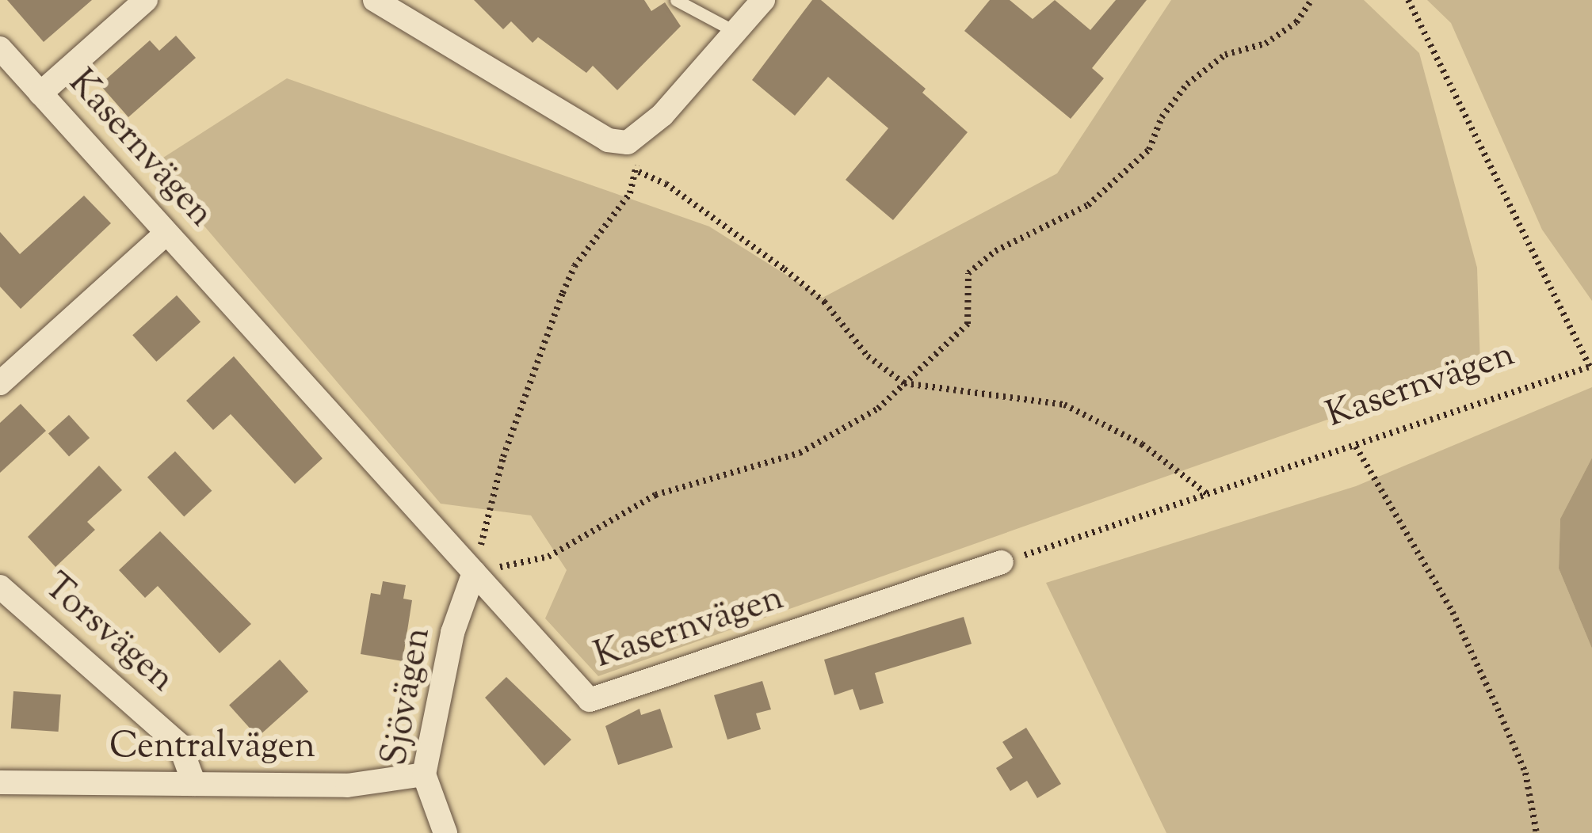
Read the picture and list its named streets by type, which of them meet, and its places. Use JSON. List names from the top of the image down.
{
  "streets": {
    "street": [
      "Kasernvägen",
      "Torsvägen",
      "Sjövägen",
      "Centralvägen"
    ]
  },
  "crossings": [
    ["Kasernvägen", "Sjövägen"],
    ["Torsvägen", "Centralvägen"],
    ["Sjövägen", "Centralvägen"]
  ]
}
